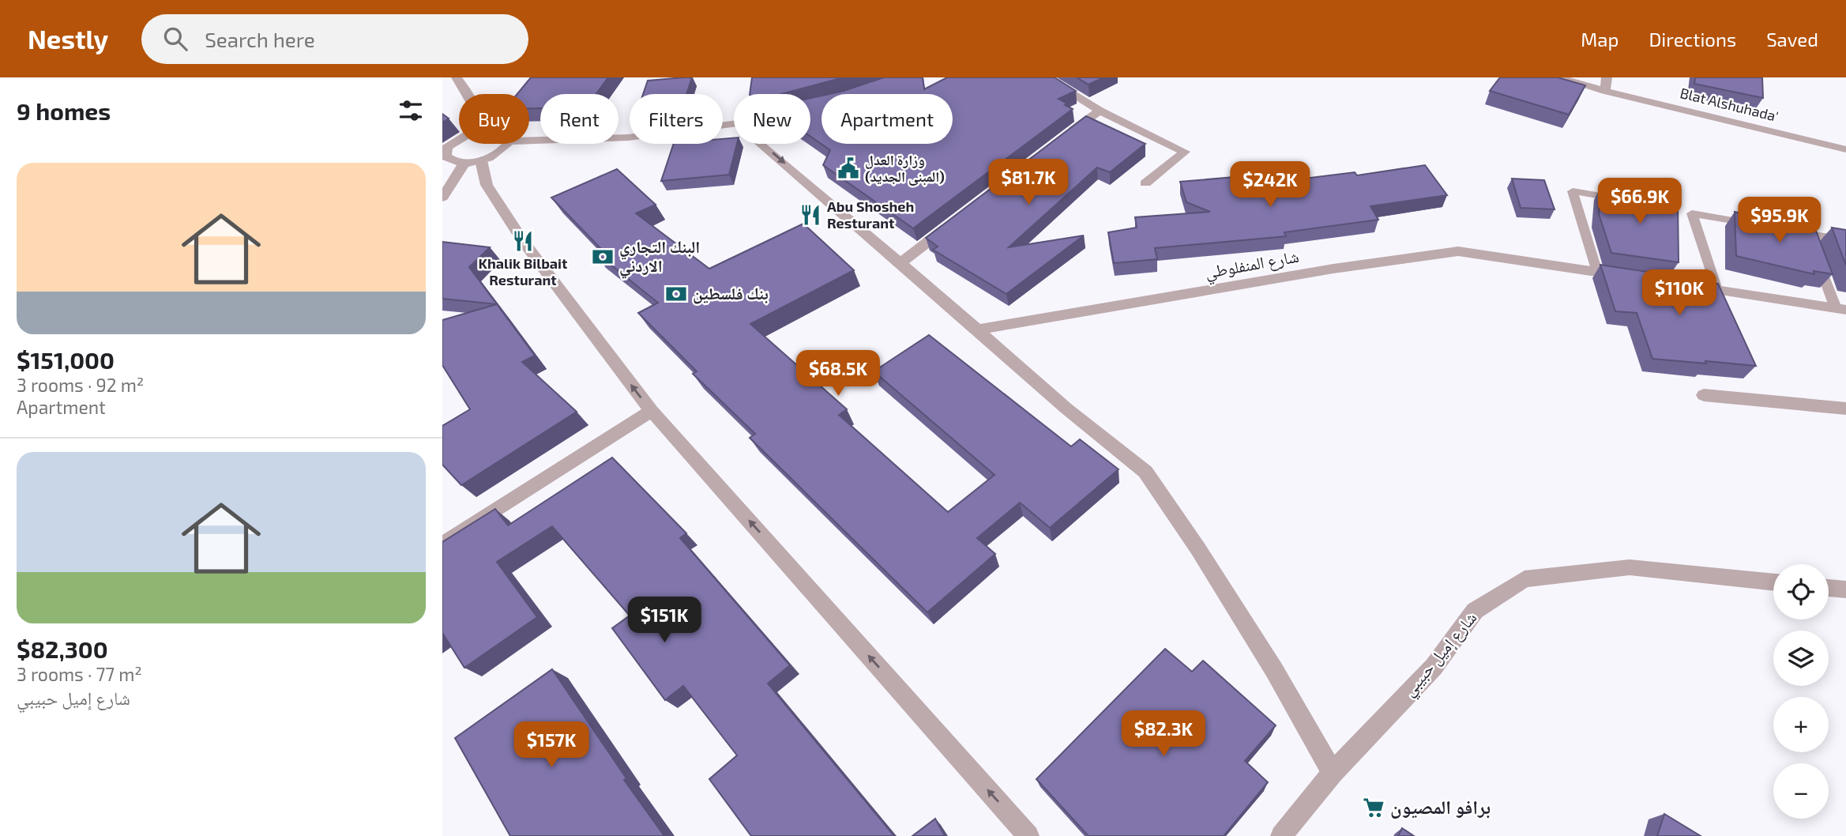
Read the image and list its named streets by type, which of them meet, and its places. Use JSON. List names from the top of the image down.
{
  "streets": {
    "street": ["Blat Alshuhada'", "شارع المنفلوطي", "شارع إميل حبيبي"]
  },
  "places": {
    "public building": ["وزارة العدل (المبنى الجديد)"],
    "restaurant": ["Abu Shosheh Resturant", "Khalik Bilbait Resturant"],
    "bank": ["البنك التجاري الاردني", "بنك فلسطين"],
    "supermarket": ["برافو المصيون"]
  },
  "page": {
    "header": "Nestly",
    "search": "Search here",
    "nav": ["Map", "Directions", "Saved"],
    "heading": "9 homes",
    "chip": [
      "Buy",
      "Rent",
      "Filters",
      "New",
      "Apartment"
    ],
    "list": [
      {
        "name": "$151,000",
        "note": "3 rooms · 92 m² · Apartment"
      },
      {
        "name": "$82,300",
        "note": "3 rooms · 77 m² · شارع إميل حبيبي"
      }
    ],
    "price": [
      "$81.7K",
      "$242K",
      "$66.9K",
      "$95.9K",
      "$110K",
      "$68.5K",
      "$151K",
      "$82.3K",
      "$157K"
    ],
    "map_buttons": ["+", "−"]
  }
}
